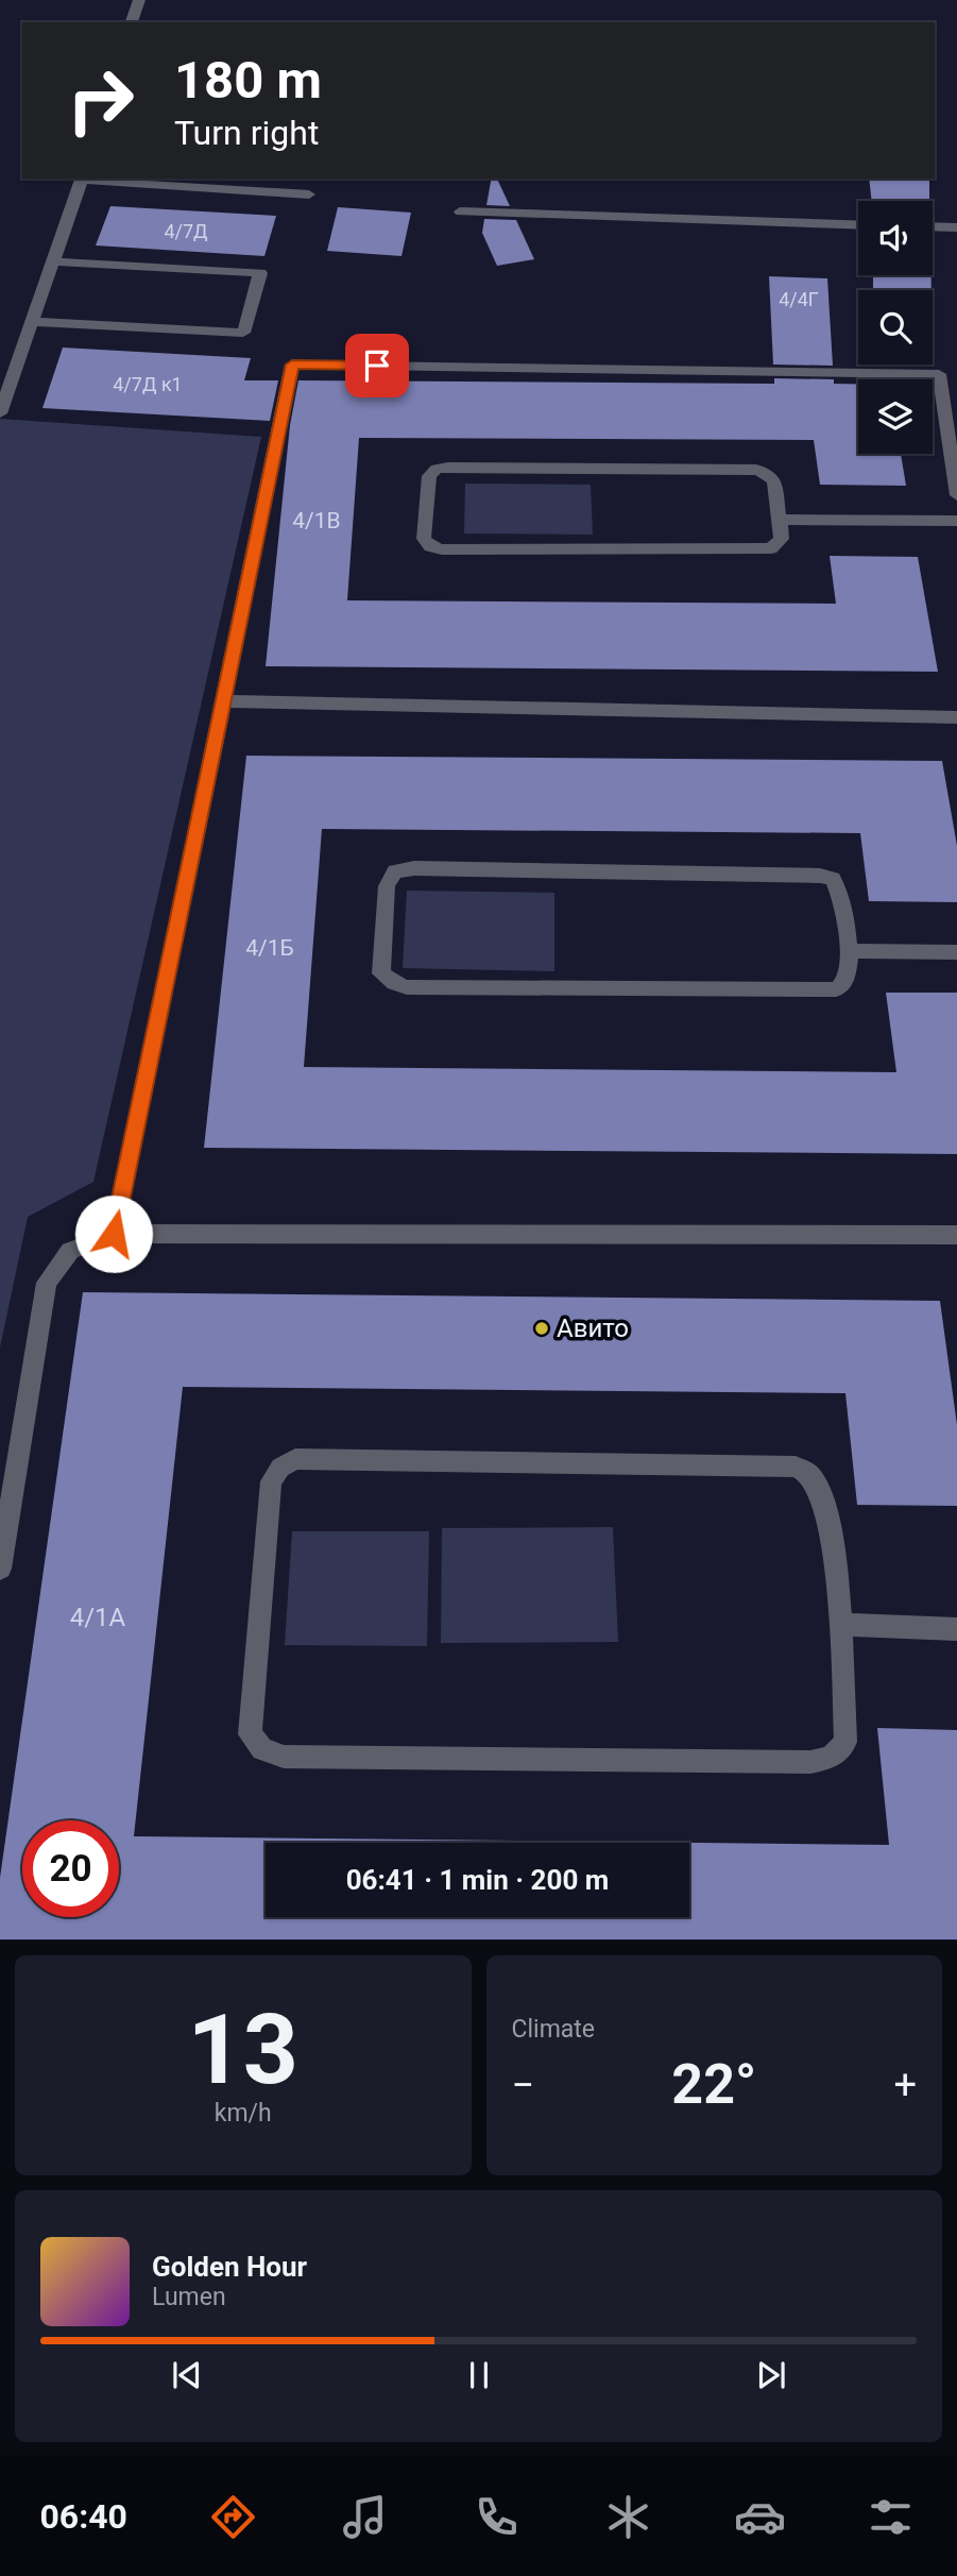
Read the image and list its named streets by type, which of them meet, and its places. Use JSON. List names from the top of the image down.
{
  "places": ["Авито"],
  "house_numbers": [
    "4/7Д",
    "4/4Г",
    "4/7Д к1",
    "4/1В",
    "4/1Б",
    "4/1А"
  ],
  "page": {
    "turn": ["180 m", "Turn right"],
    "limit": "20",
    "trip": "06:41 · 1 min · 200 m",
    "tile": [
      ["13", "km/h"],
      "Climate"
    ],
    "heat": ["−", "22°", "+"],
    "song": ["Golden Hour", "Lumen"],
    "tabs": "06:40"
  }
}
